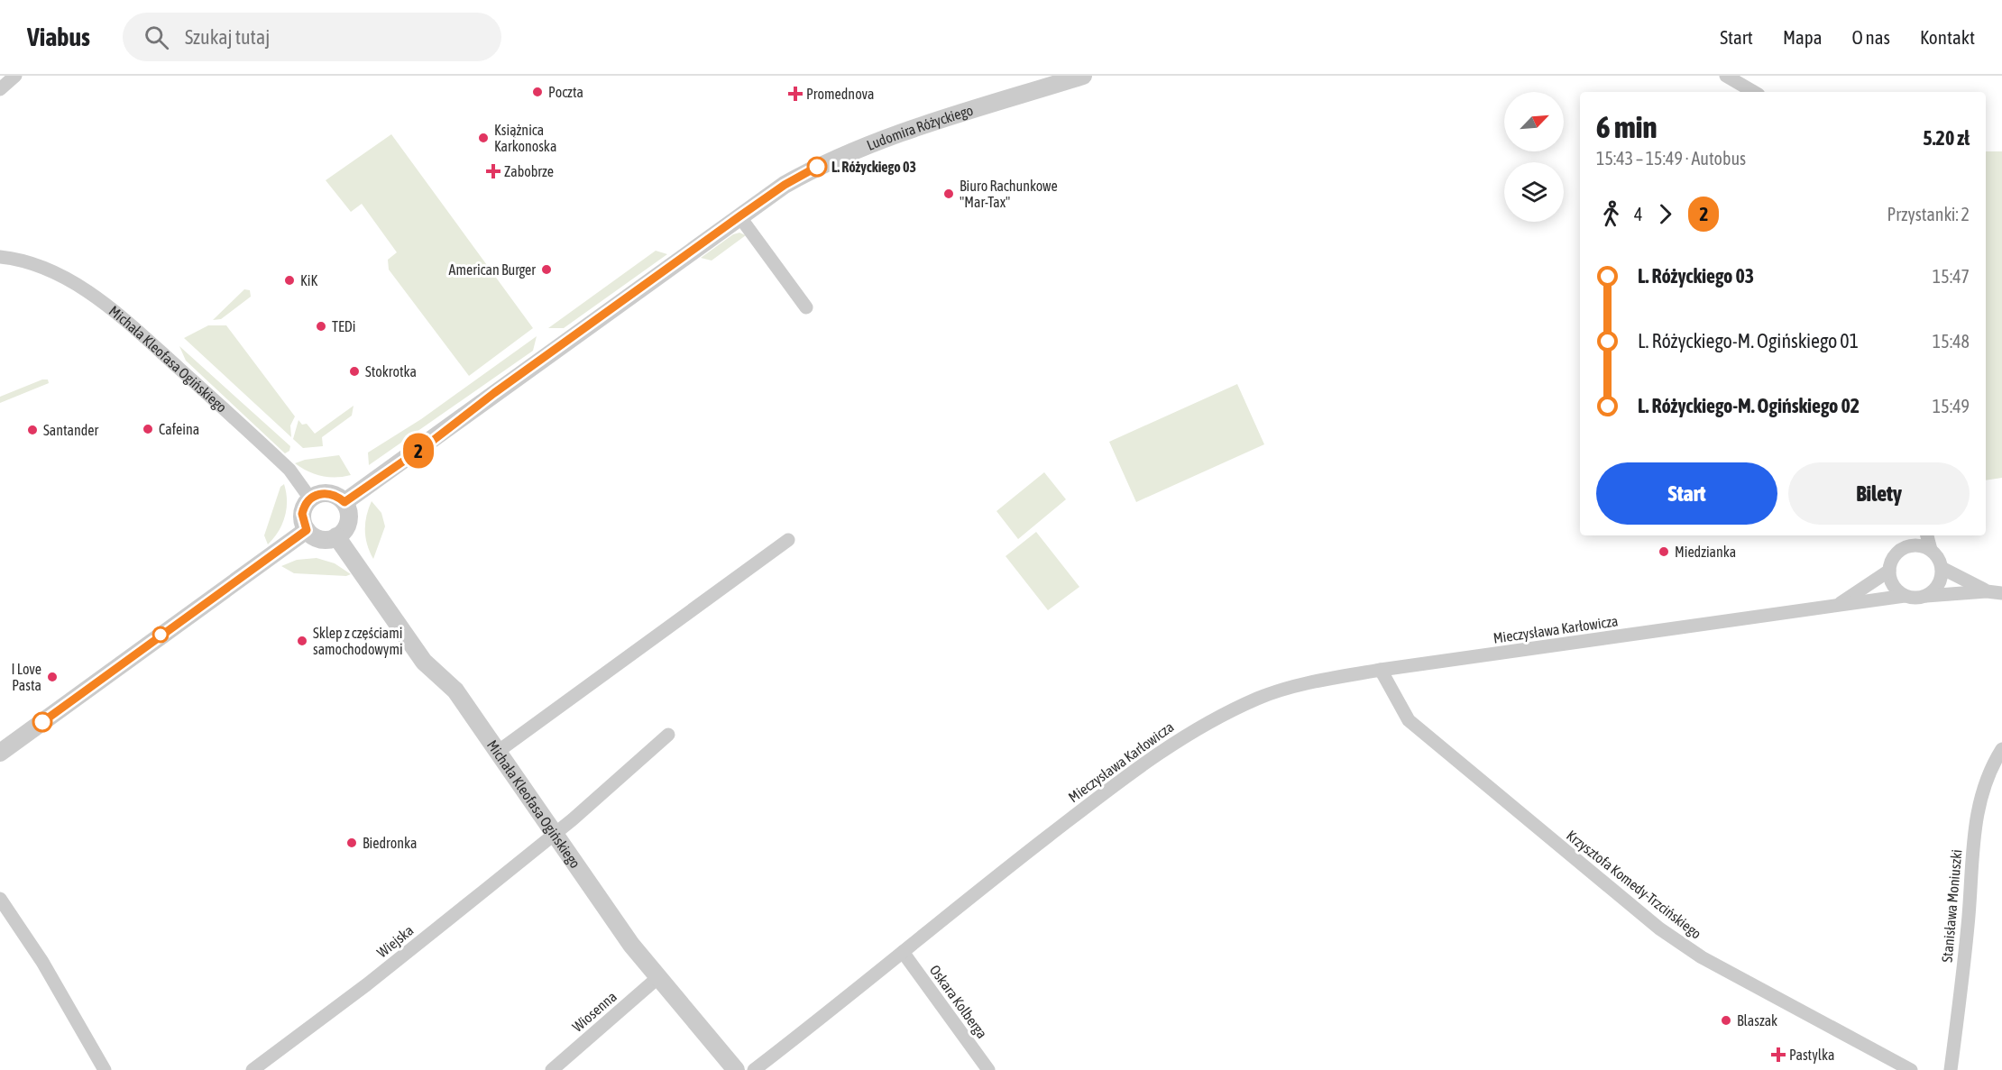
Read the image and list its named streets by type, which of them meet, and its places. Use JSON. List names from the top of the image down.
{
  "streets": {
    "street": [
      "Ludomira Różyckiego",
      "Michała Kleofasa Ogińskiego",
      "Mieczysława Karłowicza",
      "Krzysztofa Komedy-Trzcińskiego",
      "Stanisława Moniuszki",
      "Wiejska",
      "Oskara Kolberga",
      "Wiosenna"
    ]
  },
  "crossings": [
    ["Ludomira Różyckiego", "Michała Kleofasa Ogińskiego"],
    ["Michała Kleofasa Ogińskiego", "Wiejska"],
    ["Michała Kleofasa Ogińskiego", "Wiosenna"],
    ["Mieczysława Karłowicza", "Krzysztofa Komedy-Trzcińskiego"],
    ["Mieczysława Karłowicza", "Oskara Kolberga"]
  ],
  "places": {
    "other": [
      "Poczta",
      "Książnica Karkonoska",
      "L. Różyckiego 03",
      "Biuro Rachunkowe \"Mar-Tax\"",
      "American Burger",
      "KiK",
      "TEDi",
      "Stokrotka",
      "Cafeina",
      "Santander",
      "Miedzianka",
      "Sklep z częściami samochodowymi",
      "I Love Pasta",
      "Biedronka",
      "Blaszak"
    ],
    "health": ["Promednova", "Zabobrze", "Pastylka"]
  },
  "lines": ["bus line 2"],
  "north": "top right",
  "page": {
    "header": "Viabus",
    "search": "Szukaj tutaj",
    "nav": [
      "Start",
      "Mapa",
      "O nas",
      "Kontakt"
    ],
    "on_map": "2",
    "heading": ["6 min", "15:43 – 15:49 · Autobus", "5.20 zł"],
    "legs": ["4", "2", "Przystanki: 2"],
    "list": [
      {
        "name": "L. Różyckiego 03",
        "value": "15:47"
      },
      {
        "name": "L. Różyckiego-M. Ogińskiego 01",
        "value": "15:48"
      },
      {
        "name": "L. Różyckiego-M. Ogińskiego 02",
        "value": "15:49"
      }
    ],
    "buttons": ["Start", "Bilety"]
  }
}
